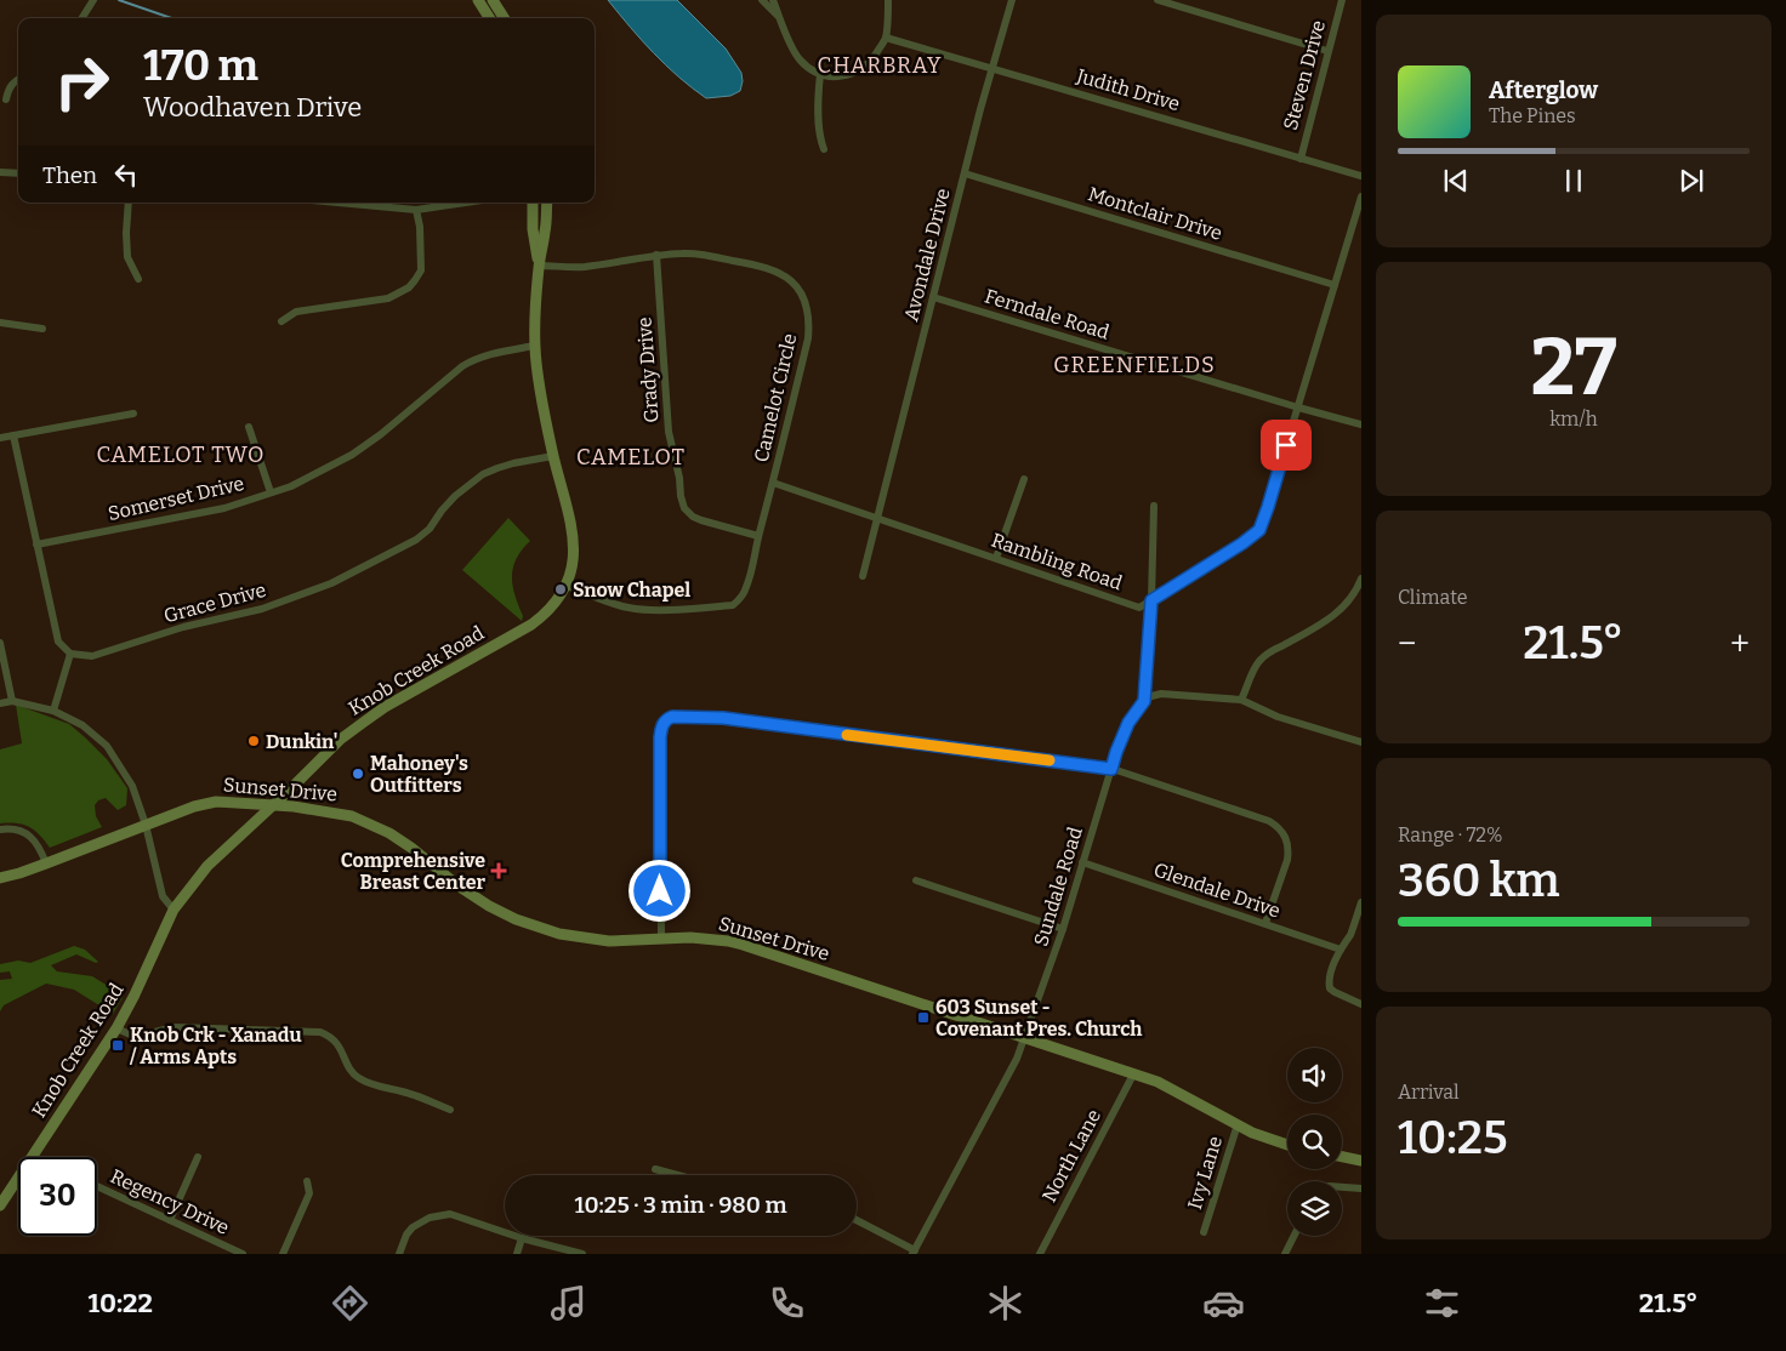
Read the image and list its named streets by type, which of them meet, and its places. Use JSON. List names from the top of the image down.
{
  "streets": {
    "main road": ["Knob Creek Road", "Sunset Drive"],
    "street": [
      "Steven Drive",
      "Judith Drive",
      "Montclair Drive",
      "Avondale Drive",
      "Ferndale Road",
      "Grady Drive",
      "Camelot Circle",
      "Somerset Drive",
      "Rambling Road",
      "Grace Drive",
      "Sundale Road",
      "Glendale Drive",
      "North Lane",
      "Ivy Lane",
      "Regency Drive"
    ]
  },
  "crossings": [
    ["Steven Drive", "Judith Drive"],
    ["Judith Drive", "Avondale Drive"],
    ["Montclair Drive", "Avondale Drive"],
    ["Montclair Drive", "Rambling Road"],
    ["Avondale Drive", "Ferndale Road"],
    ["Avondale Drive", "Rambling Road"],
    ["Ferndale Road", "Rambling Road"],
    ["Grady Drive", "Camelot Circle"],
    ["Camelot Circle", "Rambling Road"],
    ["Camelot Circle", "Knob Creek Road"],
    ["Somerset Drive", "Knob Creek Road"],
    ["Rambling Road", "Sundale Road"],
    ["Grace Drive", "Knob Creek Road"],
    ["Knob Creek Road", "Sunset Drive"],
    ["Sunset Drive", "Sundale Road"],
    ["Sunset Drive", "North Lane"],
    ["Sunset Drive", "Ivy Lane"],
    ["Sundale Road", "Glendale Drive"]
  ],
  "districts": [
    "CHARBRAY",
    "GREENFIELDS",
    "CAMELOT TWO",
    "CAMELOT"
  ],
  "places": {
    "other": ["Snow Chapel", "Dunkin'", "Mahoney's Outfitters"],
    "health": ["Comprehensive Breast Center"],
    "transit": ["603 Sunset - Covenant Pres. Church", "Knob Crk - Xanadu / Arms Apts"]
  },
  "page": {
    "turn": ["170 m", "Woodhaven Drive"],
    "song": ["Afterglow", "The Pines"],
    "then": "Then",
    "tile": [
      ["27", "km/h"],
      "Climate",
      ["Range · 72%", "360 km"],
      ["Arrival", "10:25"]
    ],
    "heat": ["−", "21.5°", "+"],
    "limit": "30",
    "trip": "10:25 · 3 min · 980 m",
    "tabs": ["10:22", "21.5°"]
  }
}
